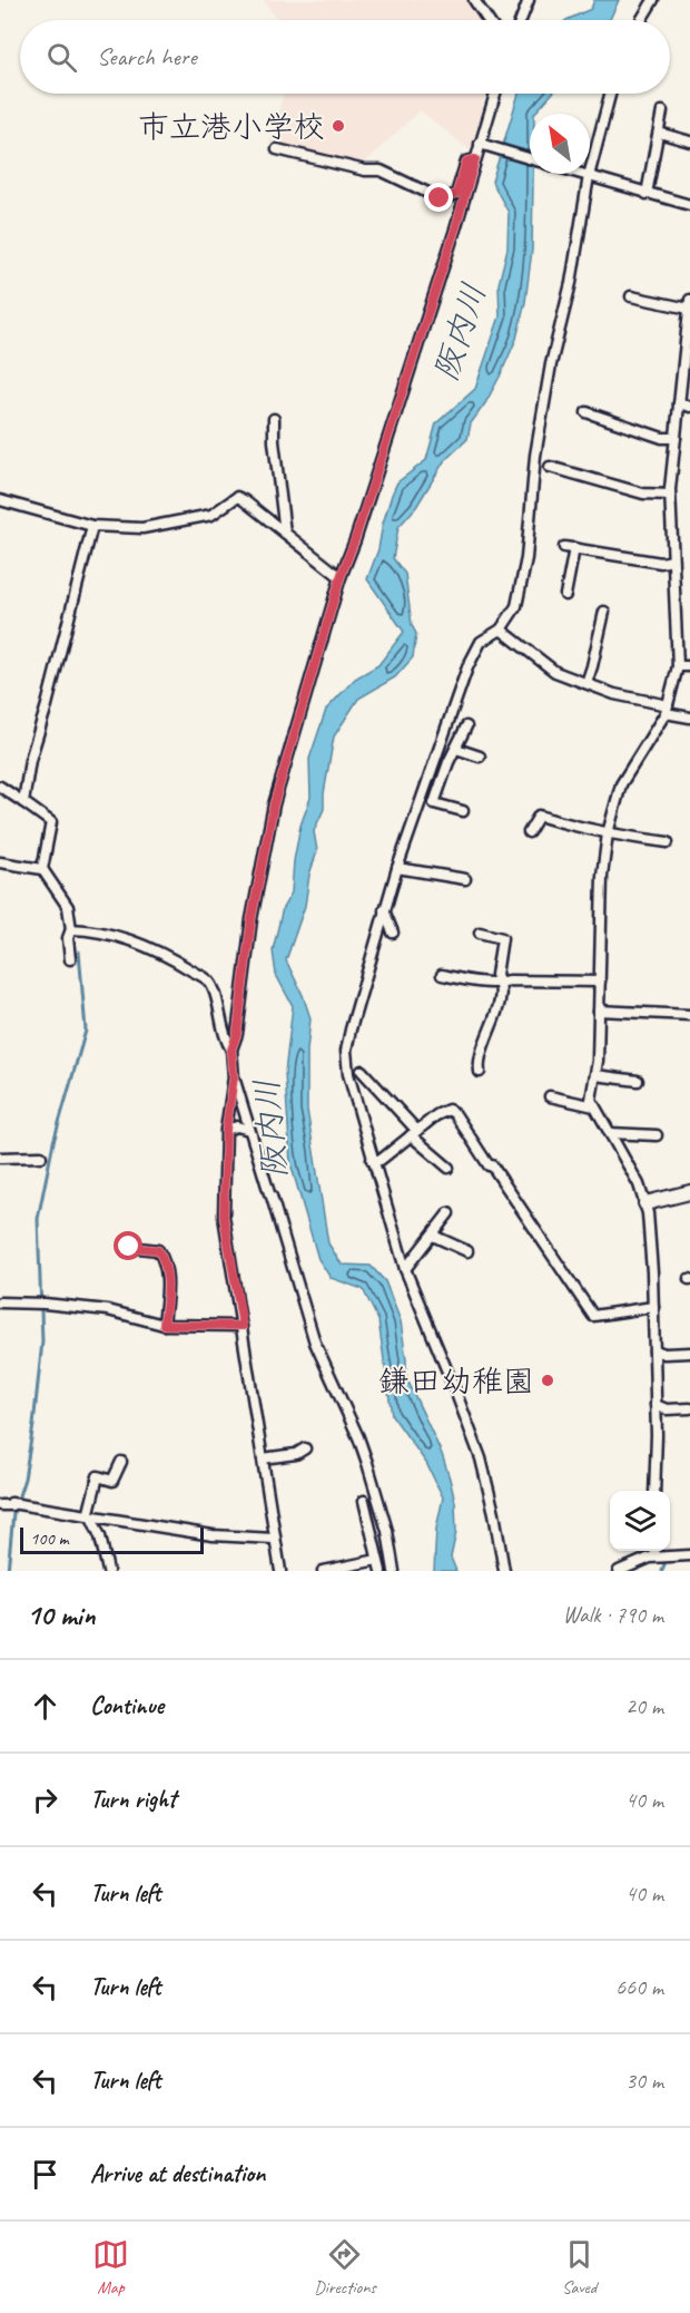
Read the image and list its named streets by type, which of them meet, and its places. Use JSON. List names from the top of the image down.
{
  "water": ["阪内川"],
  "places": ["市立港小学校", "鎌田幼稚園"],
  "scale_bar": "100 m",
  "north": "top left",
  "page": {
    "search": "Search here",
    "scale": "100 m",
    "heading": ["10 min", "Walk · 790 m"],
    "list": [
      ["Continue", "20 m"],
      ["Turn right", "40 m"],
      ["Turn left", "40 m"],
      ["Turn left", "660 m"],
      ["Turn left", "30 m"],
      "Arrive at destination"
    ],
    "nav": ["Map", "Directions", "Saved"]
  }
}
